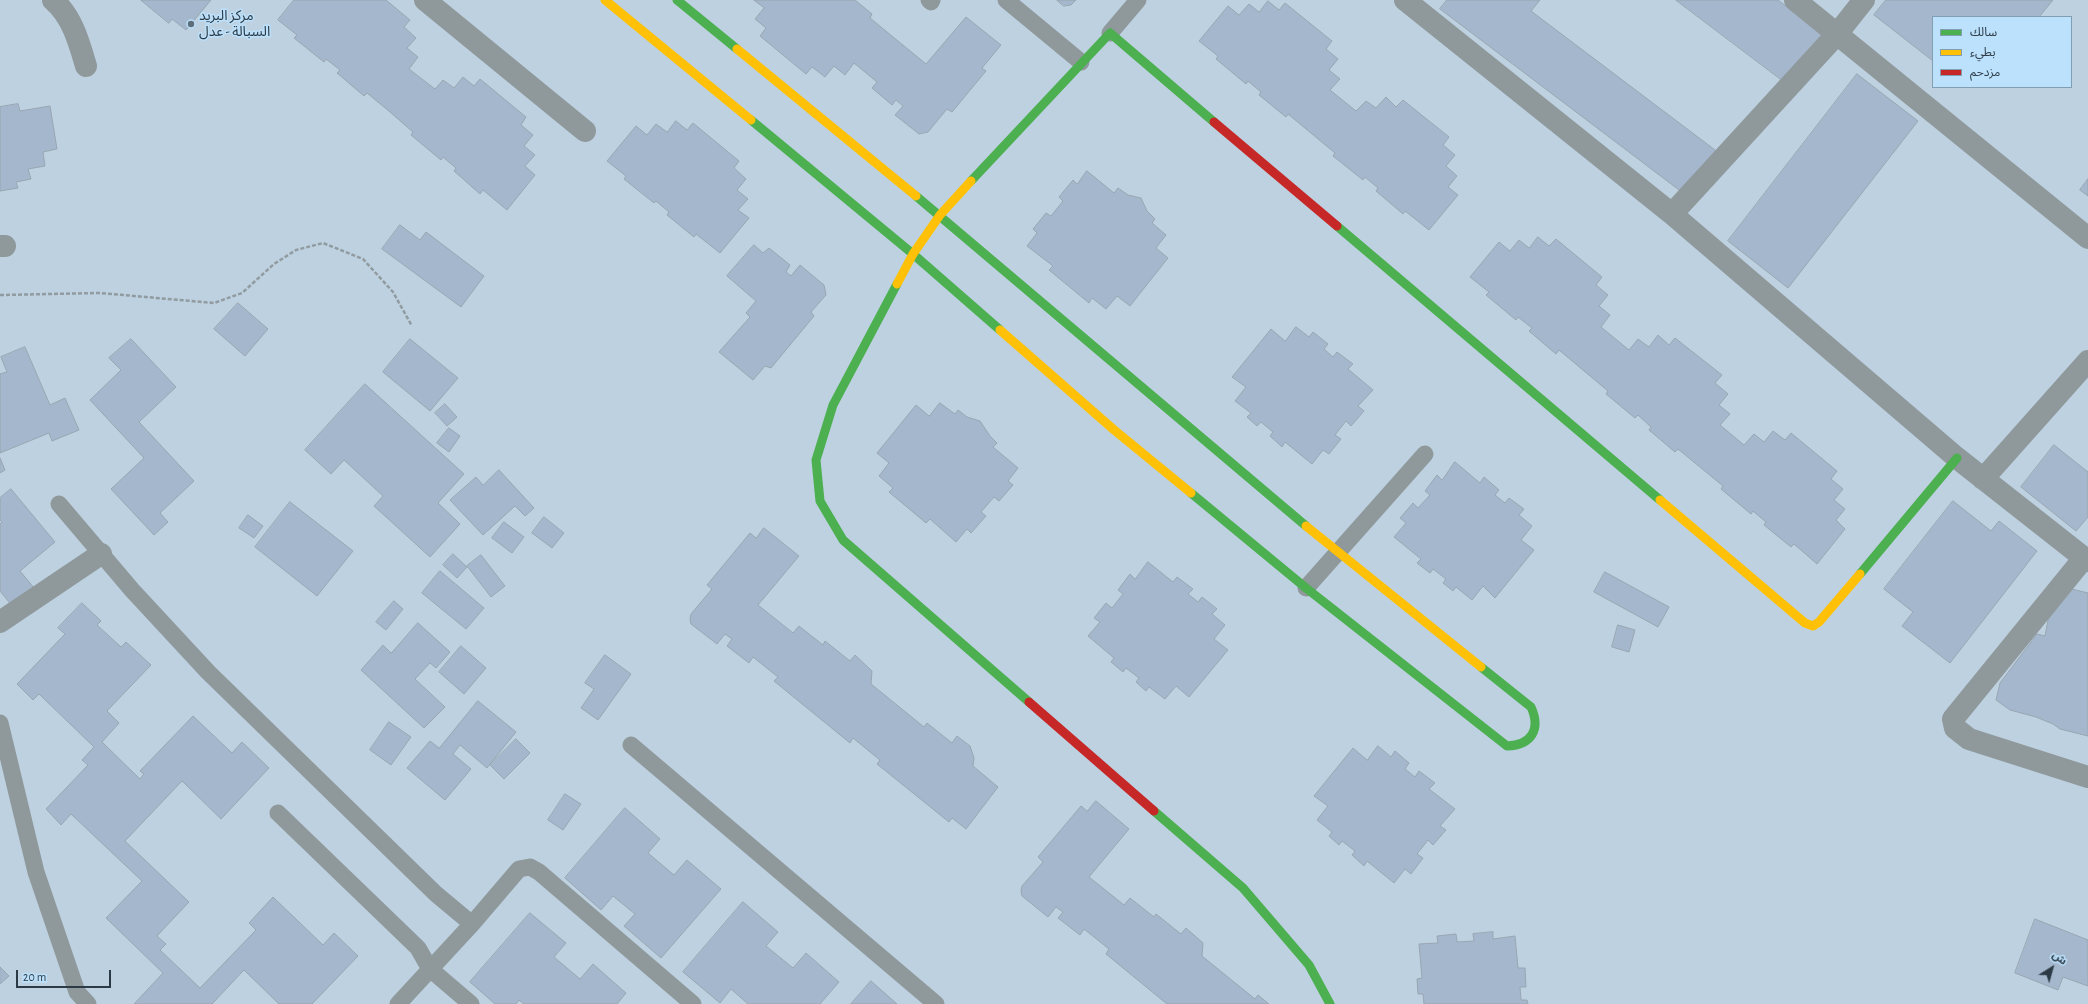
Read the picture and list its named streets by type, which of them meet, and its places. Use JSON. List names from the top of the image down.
{
  "places": ["مركز البريد السبالة - عدل"],
  "legend": ["سالك", "بطيء", "مزدحم"],
  "scale_bar": "20 m",
  "north": "top right"
}
